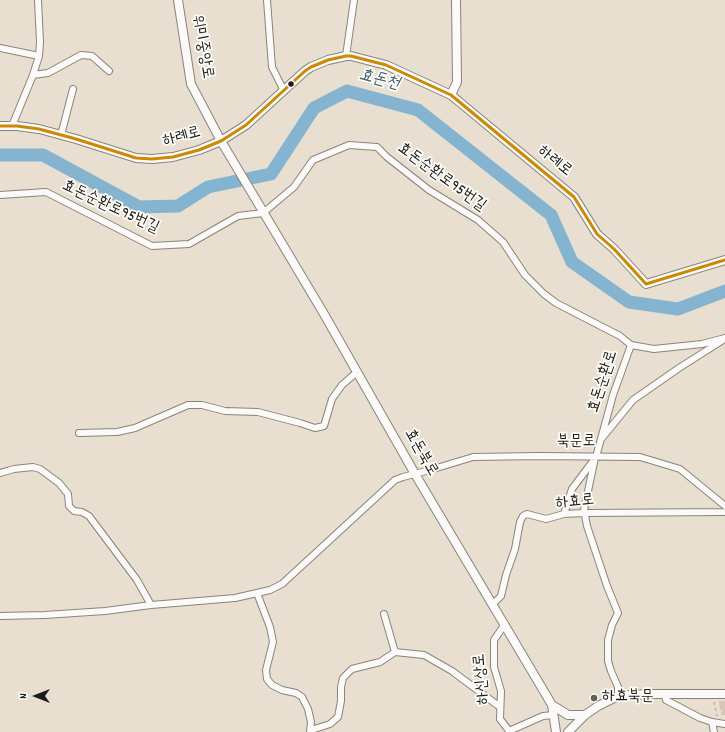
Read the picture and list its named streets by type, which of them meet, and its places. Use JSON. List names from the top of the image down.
{
  "streets": {
    "street": [
      "위미중앙로",
      "하례로",
      "효돈순환로95번길",
      "효돈순환로",
      "북문로",
      "효돈북로",
      "하효로",
      "하신상로"
    ]
  },
  "crossings": [
    ["위미중앙로", "하례로"],
    ["위미중앙로", "효돈북로"],
    ["하례로", "효돈북로"],
    ["효돈순환로95번길", "효돈순환로"],
    ["효돈순환로95번길", "효돈북로"],
    ["효돈순환로", "북문로"],
    ["효돈순환로", "하효로"],
    ["북문로", "효돈북로"],
    ["효돈북로", "하효로"],
    ["효돈북로", "하신상로"]
  ],
  "water": ["효돈천"],
  "places": ["하효북문"],
  "north": "left"
}
